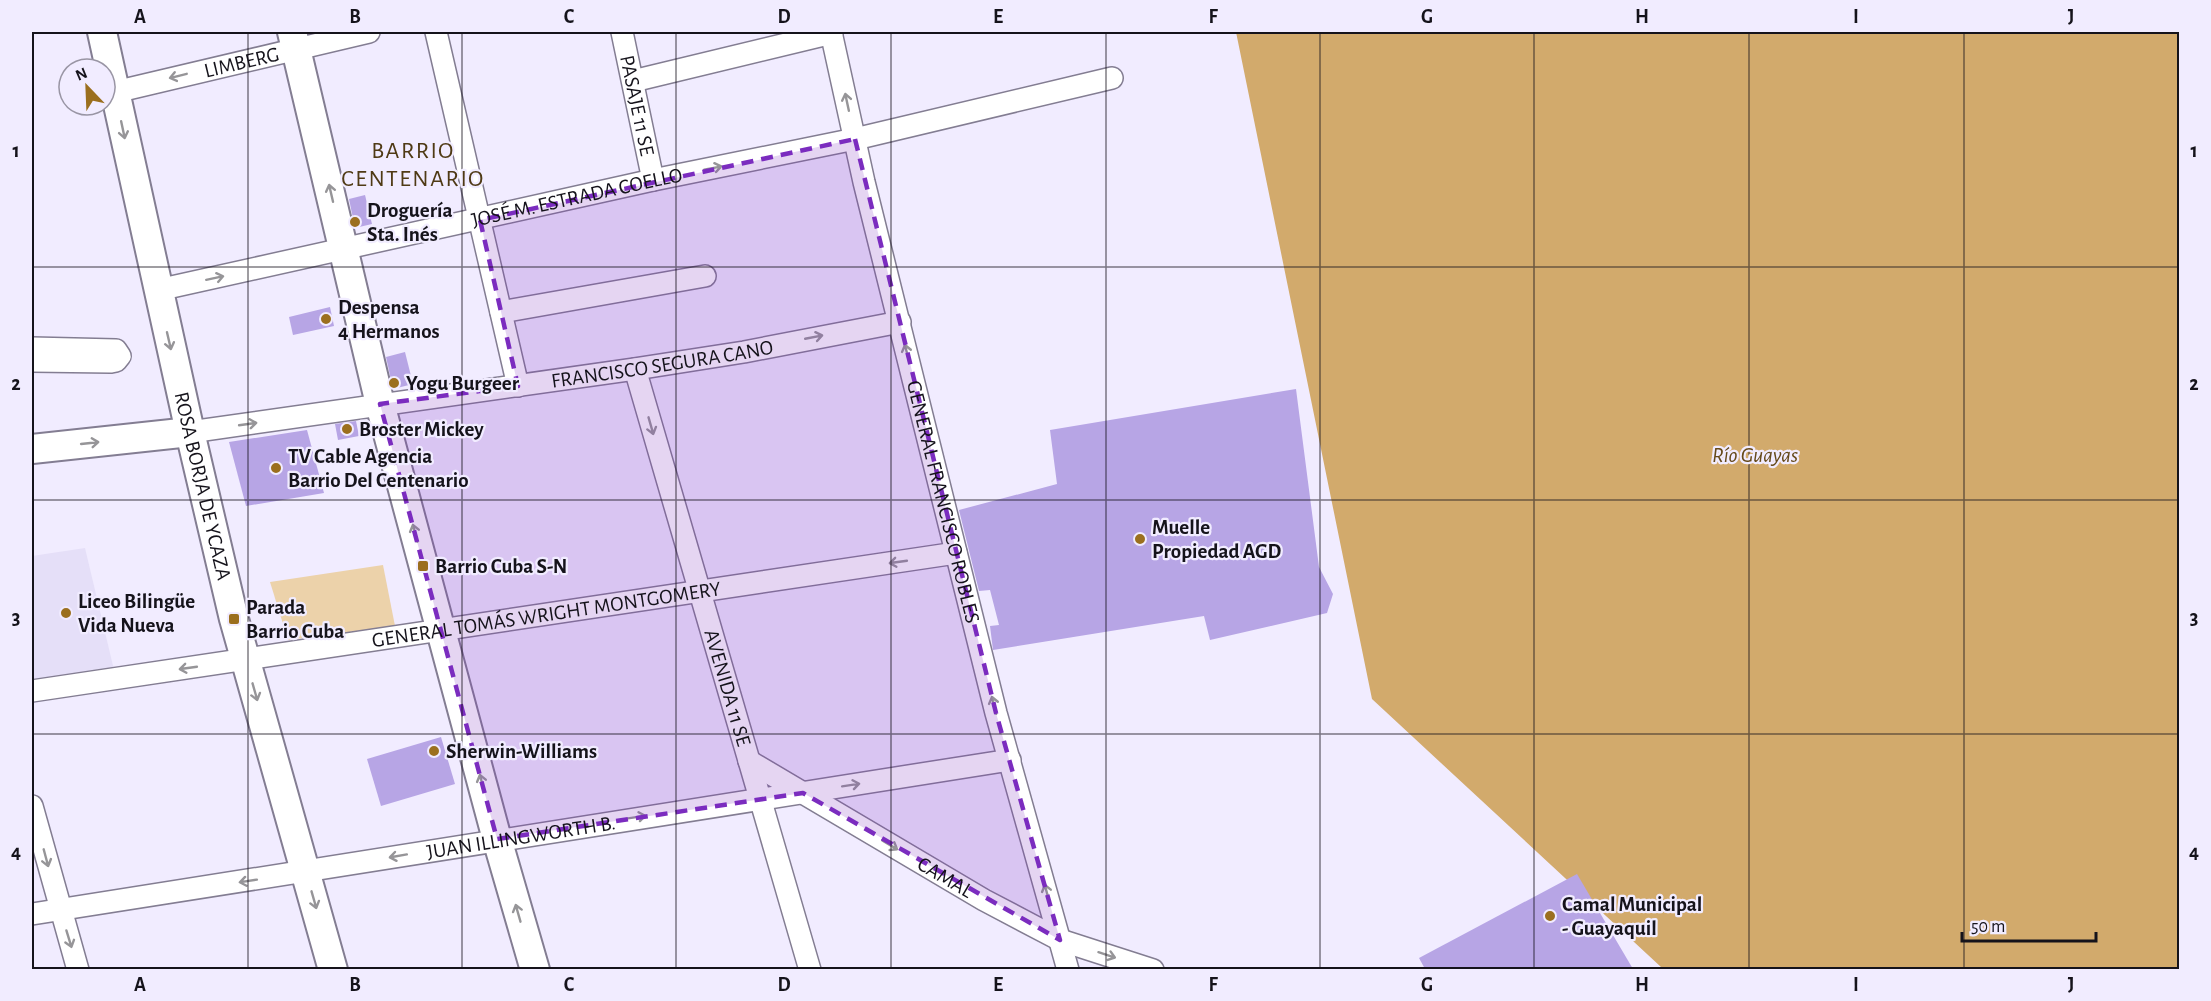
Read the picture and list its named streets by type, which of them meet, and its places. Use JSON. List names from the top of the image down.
{
  "streets": {
    "main road": ["FRANCISCO SEGURA CANO", "ROSA BORJA DE YCAZA"],
    "street": [
      "LIMBERG",
      "PASAJE 11 SE",
      "JOSÉ M. ESTRADA COELLO",
      "GENERAL FRANCISCO ROBLES",
      "GENERAL TOMÁS WRIGHT MONTGOMERY",
      "AVENIDA 11 SE",
      "JUAN ILLINGWORTH B.",
      "CAMAL"
    ]
  },
  "crossings": [
    ["PASAJE 11 SE", "JOSÉ M. ESTRADA COELLO"],
    ["JOSÉ M. ESTRADA COELLO", "ROSA BORJA DE YCAZA"],
    ["JOSÉ M. ESTRADA COELLO", "GENERAL FRANCISCO ROBLES"],
    ["FRANCISCO SEGURA CANO", "ROSA BORJA DE YCAZA"],
    ["FRANCISCO SEGURA CANO", "GENERAL FRANCISCO ROBLES"],
    ["FRANCISCO SEGURA CANO", "AVENIDA 11 SE"],
    ["ROSA BORJA DE YCAZA", "GENERAL TOMÁS WRIGHT MONTGOMERY"],
    ["ROSA BORJA DE YCAZA", "JUAN ILLINGWORTH B."],
    ["GENERAL FRANCISCO ROBLES", "GENERAL TOMÁS WRIGHT MONTGOMERY"],
    ["GENERAL FRANCISCO ROBLES", "JUAN ILLINGWORTH B."],
    ["GENERAL FRANCISCO ROBLES", "CAMAL"],
    ["GENERAL TOMÁS WRIGHT MONTGOMERY", "AVENIDA 11 SE"],
    ["AVENIDA 11 SE", "JUAN ILLINGWORTH B."],
    ["AVENIDA 11 SE", "CAMAL"],
    ["JUAN ILLINGWORTH B.", "CAMAL"]
  ],
  "one_way": [
    "LIMBERG",
    "FRANCISCO SEGURA CANO",
    "GENERAL FRANCISCO ROBLES",
    "GENERAL TOMÁS WRIGHT MONTGOMERY",
    "AVENIDA 11 SE",
    "CAMAL"
  ],
  "districts": ["BARRIO CENTENARIO"],
  "water": ["Río Guayas"],
  "places": {
    "other": [
      "Droguería Sta. Inés",
      "Despensa 4 Hermanos",
      "Yogu Burgeer",
      "Broster Mickey",
      "TV Cable Agencia Barrio Del Centenario",
      "Muelle Propiedad AGD",
      "Liceo Bilingüe Vida Nueva",
      "Sherwin-Williams",
      "Camal Municipal - Guayaquil"
    ],
    "transit": ["Barrio Cuba S-N", "Parada Barrio Cuba"]
  },
  "scale_bar": "50 m",
  "north": "top left",
  "grid": {
    "columns": [
      "A",
      "B",
      "C",
      "D",
      "E",
      "F",
      "G",
      "H",
      "I",
      "J"
    ],
    "rows": [
      "1",
      "2",
      "3",
      "4"
    ]
  }
}
